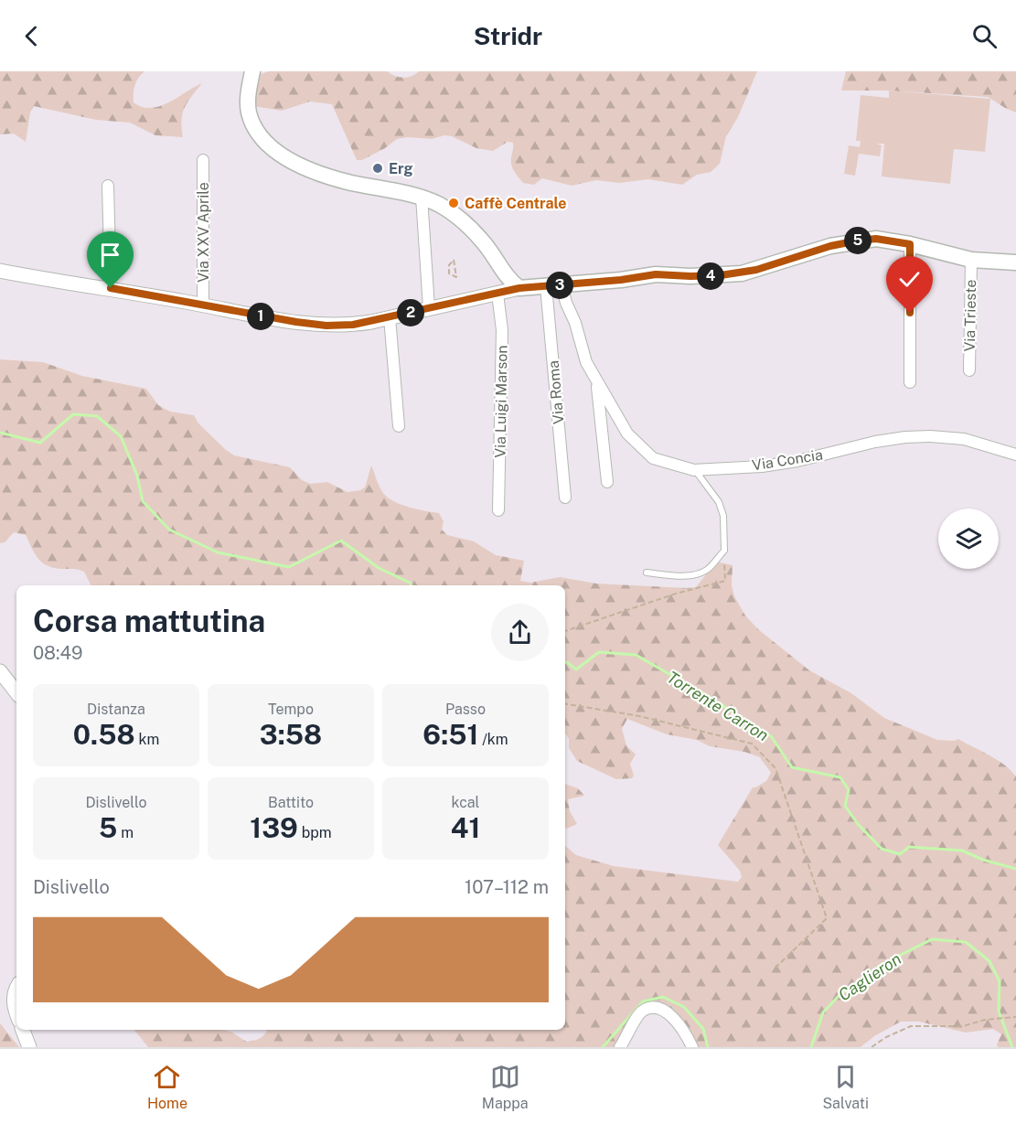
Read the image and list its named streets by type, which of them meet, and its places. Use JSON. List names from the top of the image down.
{
  "streets": {
    "street": [
      "Via XXV Aprile",
      "Via Trieste",
      "Via Roma",
      "Via Luigi Marson",
      "Via Concia"
    ]
  },
  "crossings": [
    ["Via Roma", "Via Concia"]
  ],
  "water": ["Torrente Carron", "Caglieron"],
  "places": ["Erg", "Caffè Centrale"],
  "page": {
    "header": "Stridr",
    "pins": [
      "5",
      "4",
      "3",
      "2",
      "1"
    ],
    "heading": ["Corsa mattutina", "08:49"],
    "stats": [
      ["Distanza", "0.58 km"],
      ["Tempo", "3:58"],
      ["Passo", "6:51 /km"],
      ["Dislivello", "5 m"],
      ["Battito", "139 bpm"],
      ["kcal", "41"]
    ],
    "chart": ["Dislivello", "107–112 m"],
    "tabs": ["Home", "Mappa", "Salvati"]
  }
}
